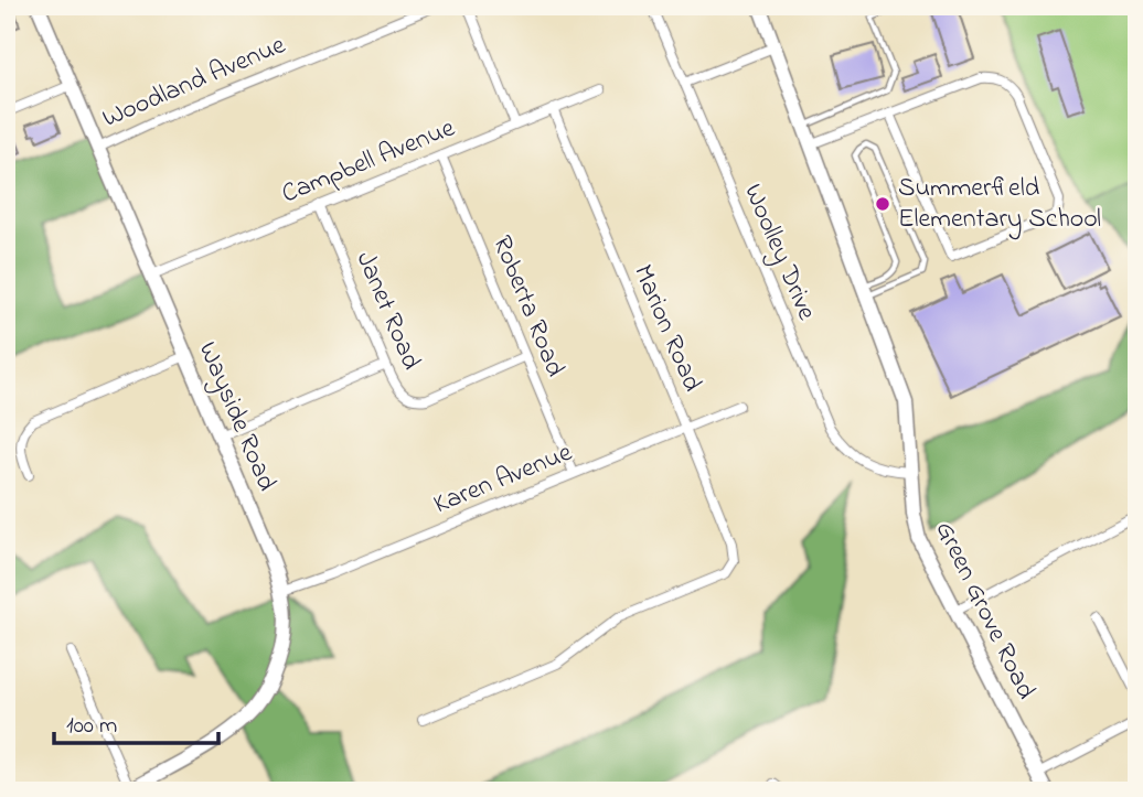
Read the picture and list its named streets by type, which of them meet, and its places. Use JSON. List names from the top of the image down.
{
  "streets": {
    "street": [
      "Woodland Avenue",
      "Campbell Avenue",
      "Woolley Drive",
      "Roberta Road",
      "Janet Road",
      "Marion Road",
      "Wayside Road",
      "Karen Avenue",
      "Green Grove Road"
    ]
  },
  "crossings": [
    ["Woodland Avenue", "Wayside Road"],
    ["Campbell Avenue", "Roberta Road"],
    ["Campbell Avenue", "Janet Road"],
    ["Campbell Avenue", "Marion Road"],
    ["Campbell Avenue", "Wayside Road"],
    ["Woolley Drive", "Green Grove Road"],
    ["Roberta Road", "Janet Road"],
    ["Roberta Road", "Karen Avenue"],
    ["Marion Road", "Karen Avenue"],
    ["Wayside Road", "Karen Avenue"]
  ],
  "places": ["Summerfield Elementary School"],
  "scale_bar": "100 m"
}
